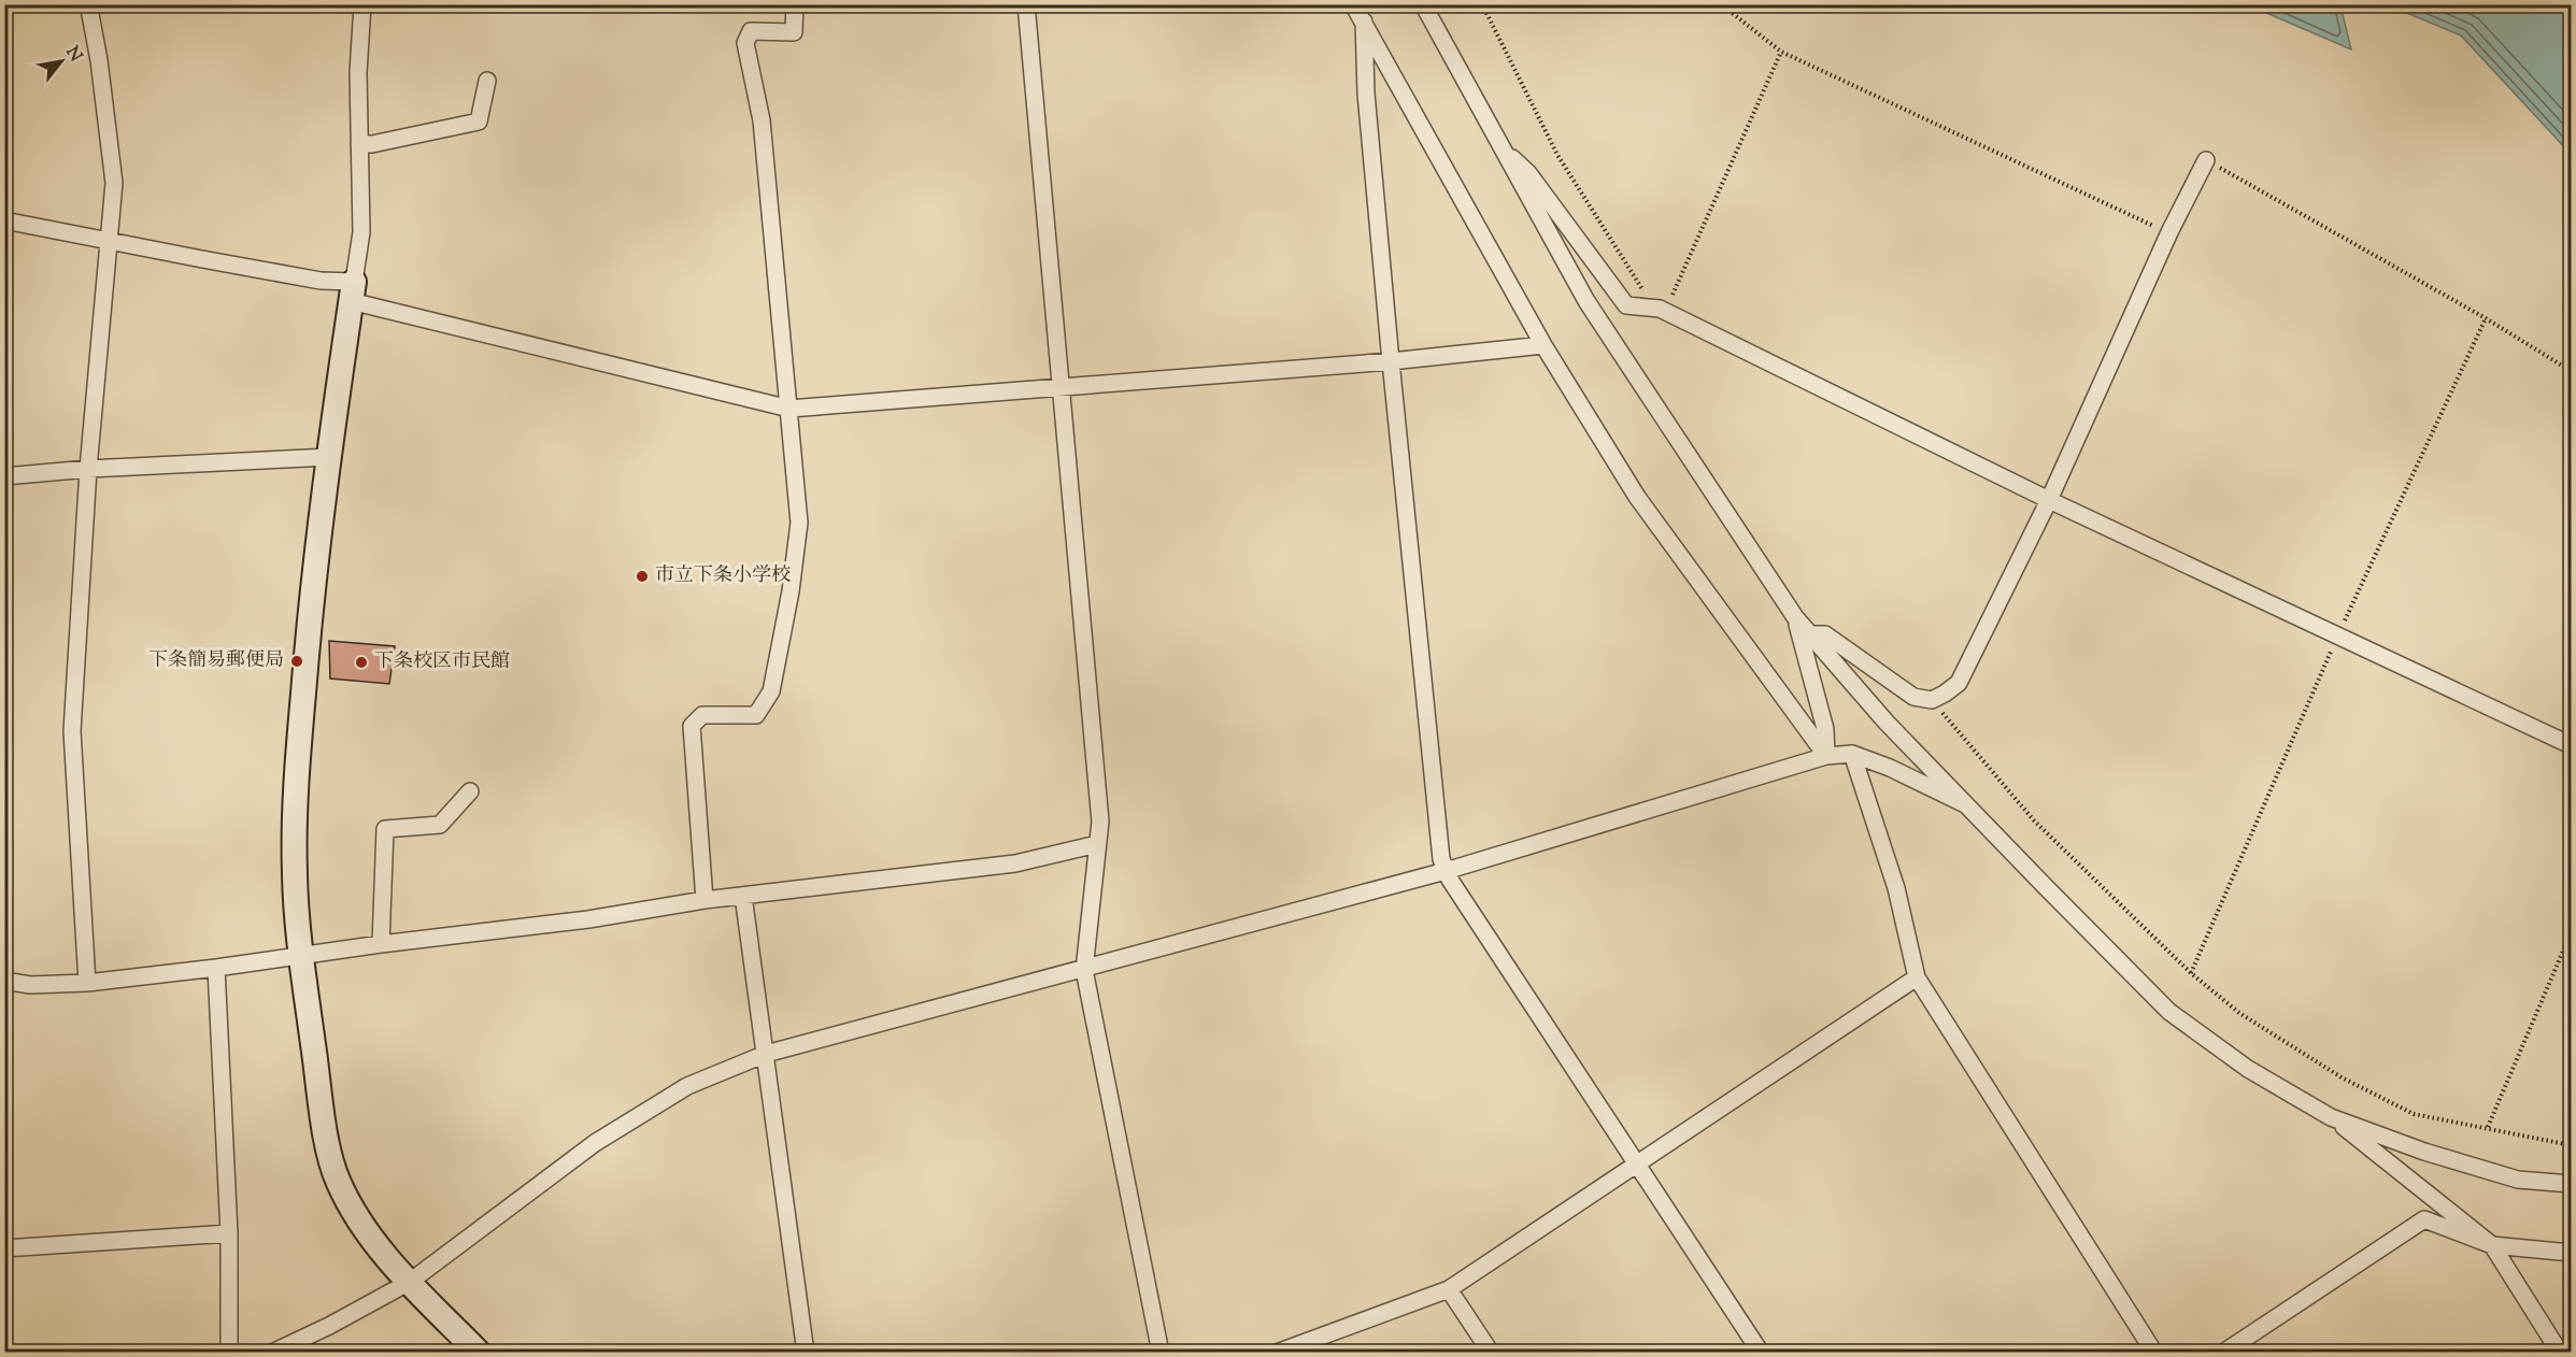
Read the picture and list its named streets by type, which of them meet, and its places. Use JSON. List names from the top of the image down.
{
  "places": ["市立下条小学校", "下条簡易郵便局", "下条校区市民館"],
  "north": "top right"
}
